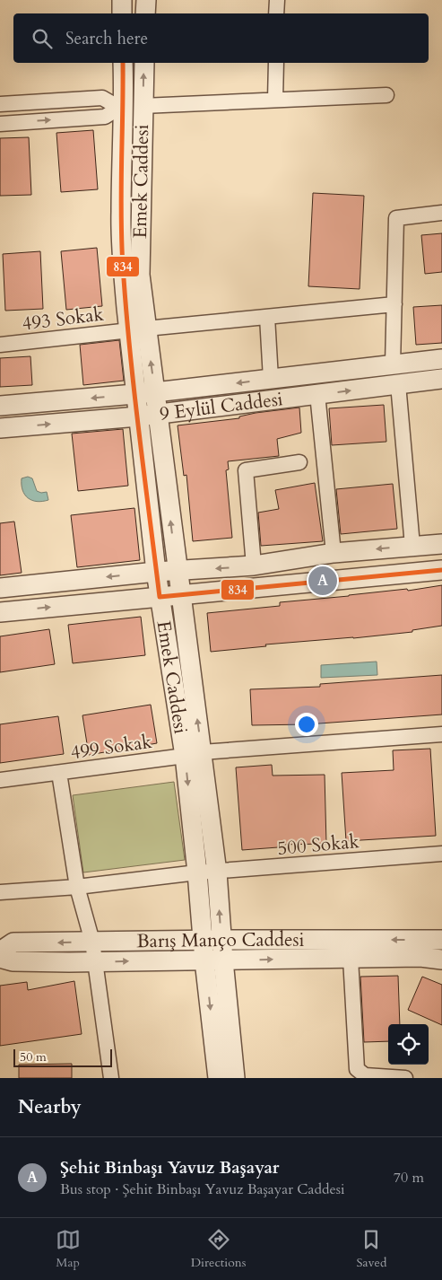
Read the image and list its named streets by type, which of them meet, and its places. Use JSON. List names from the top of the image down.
{
  "streets": {
    "street": [
      "Emek Caddesi",
      "493 Sokak",
      "9 Eylül Caddesi",
      "499 Sokak",
      "500 Sokak",
      "Barış Manço Caddesi"
    ]
  },
  "crossings": [
    ["Emek Caddesi", "493 Sokak"],
    ["Emek Caddesi", "9 Eylül Caddesi"],
    ["Emek Caddesi", "499 Sokak"],
    ["Emek Caddesi", "500 Sokak"],
    ["Emek Caddesi", "Barış Manço Caddesi"]
  ],
  "lines": ["transit line 834"],
  "scale_bar": "50 m",
  "page": {
    "search": "Search here",
    "pins": "A",
    "scale": "50 m",
    "heading": "Nearby",
    "list": [
      {
        "mark": "A",
        "name": "Şehit Binbaşı Yavuz Başayar",
        "note": "Bus stop · Şehit Binbaşı Yavuz Başayar Caddesi",
        "value": "70 m"
      }
    ],
    "nav": ["Map", "Directions", "Saved"]
  }
}
